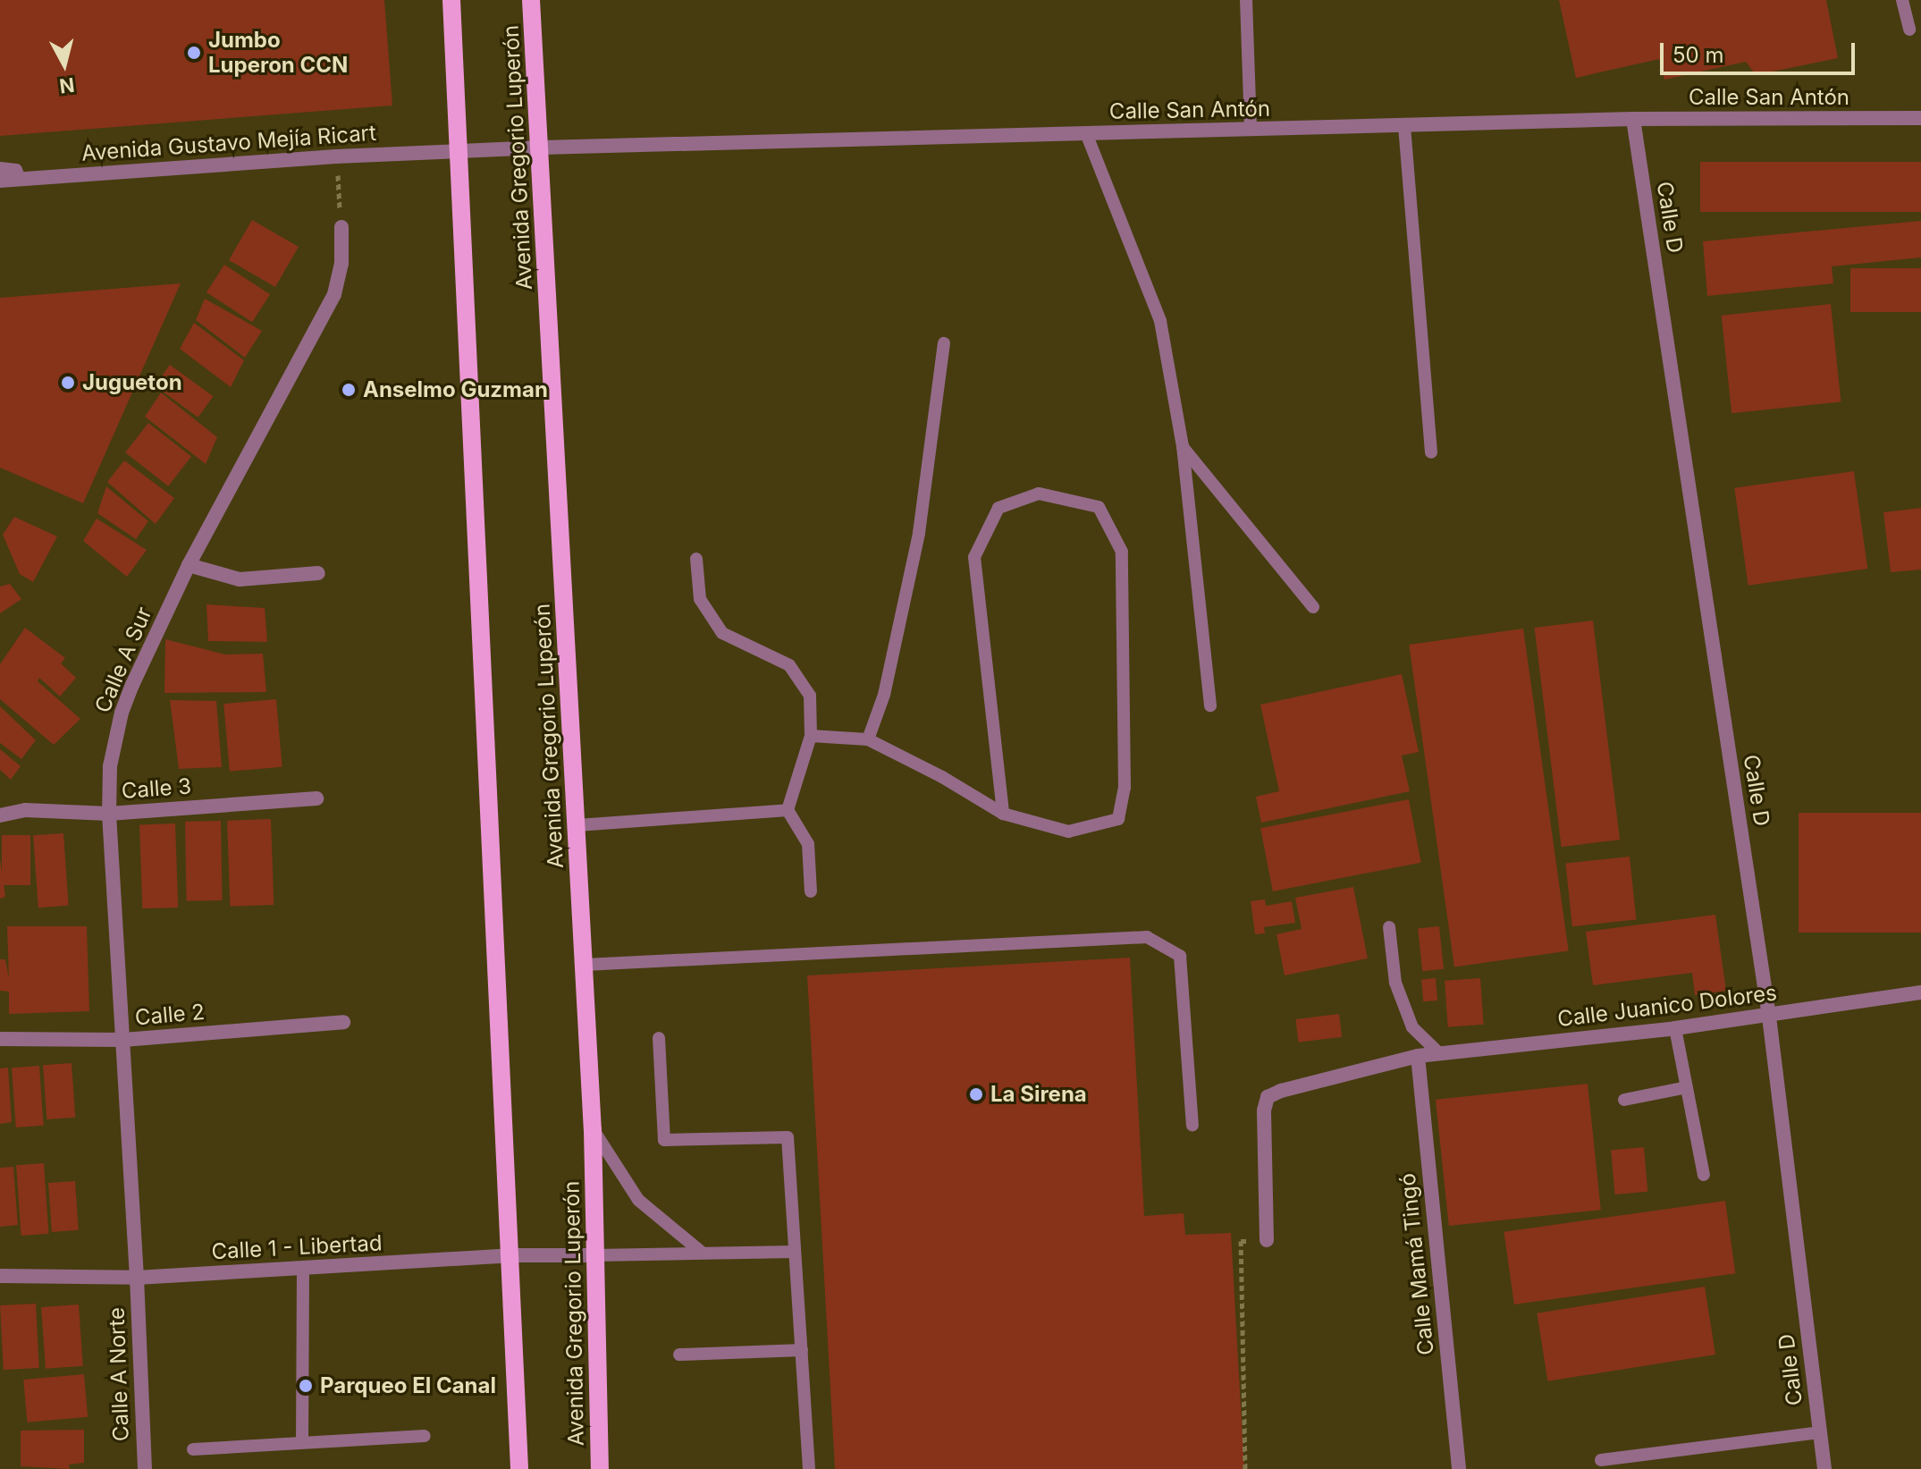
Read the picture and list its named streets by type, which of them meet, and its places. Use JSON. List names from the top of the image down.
{
  "streets": {
    "main road": ["Avenida Gregorio Luperón"],
    "street": [
      "Calle San Antón",
      "Avenida Gustavo Mejía Ricart",
      "Calle D",
      "Calle A Sur",
      "Calle 3",
      "Calle Juanico Dolores",
      "Calle 2",
      "Calle 1 - Libertad",
      "Calle Mamá Tingó",
      "Calle A Norte"
    ]
  },
  "crossings": [
    ["Calle San Antón", "Avenida Gustavo Mejía Ricart"],
    ["Calle San Antón", "Avenida Gregorio Luperón"],
    ["Calle San Antón", "Calle D"],
    ["Avenida Gregorio Luperón", "Calle 1 - Libertad"],
    ["Calle D", "Calle Juanico Dolores"],
    ["Calle A Sur", "Calle 3"],
    ["Calle A Sur", "Calle 2"],
    ["Calle A Sur", "Calle 1 - Libertad"],
    ["Calle A Sur", "Calle A Norte"],
    ["Calle Juanico Dolores", "Calle Mamá Tingó"],
    ["Calle 1 - Libertad", "Calle A Norte"]
  ],
  "places": [
    "Jumbo Luperon CCN",
    "Jugueton",
    "Anselmo Guzman",
    "La Sirena",
    "Parqueo El Canal"
  ],
  "scale_bar": "50 m",
  "north": "bottom"
}
